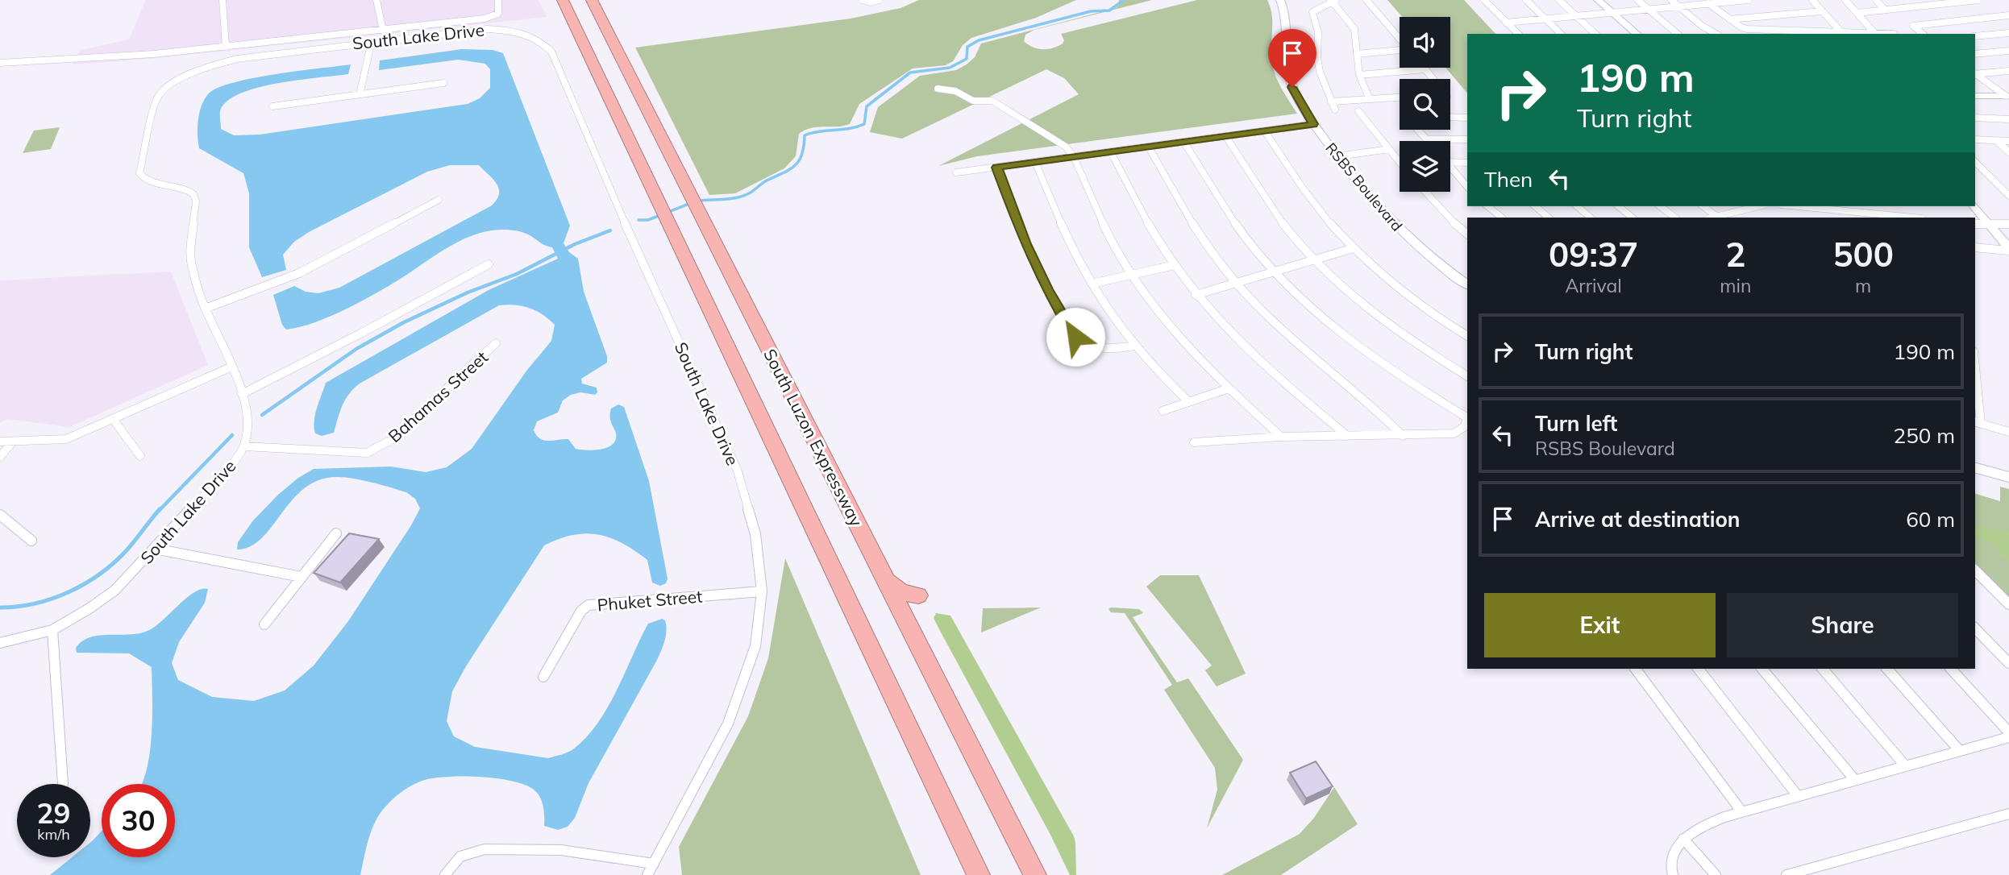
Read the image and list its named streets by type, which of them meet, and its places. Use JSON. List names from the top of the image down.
{
  "streets": {
    "highway": ["South Luzon Expressway"],
    "street": [
      "South Lake Drive",
      "RSBS Boulevard",
      "Bahamas Street",
      "Phuket Street"
    ]
  },
  "crossings": [
    ["South Lake Drive", "Bahamas Street"],
    ["South Lake Drive", "Phuket Street"]
  ],
  "page": {
    "turn": ["190 m", "Turn right"],
    "then": "Then",
    "eta": [
      "09:37",
      "Arrival",
      "2",
      "min",
      "500",
      "m"
    ],
    "list": [
      {
        "name": "Turn right",
        "value": "190 m"
      },
      {
        "name": "Turn left",
        "note": "RSBS Boulevard",
        "value": "250 m"
      },
      {
        "name": "Arrive at destination",
        "value": "60 m"
      }
    ],
    "buttons": ["Exit", "Share"],
    "speed": "29 km/h",
    "limit": "30"
  }
}
